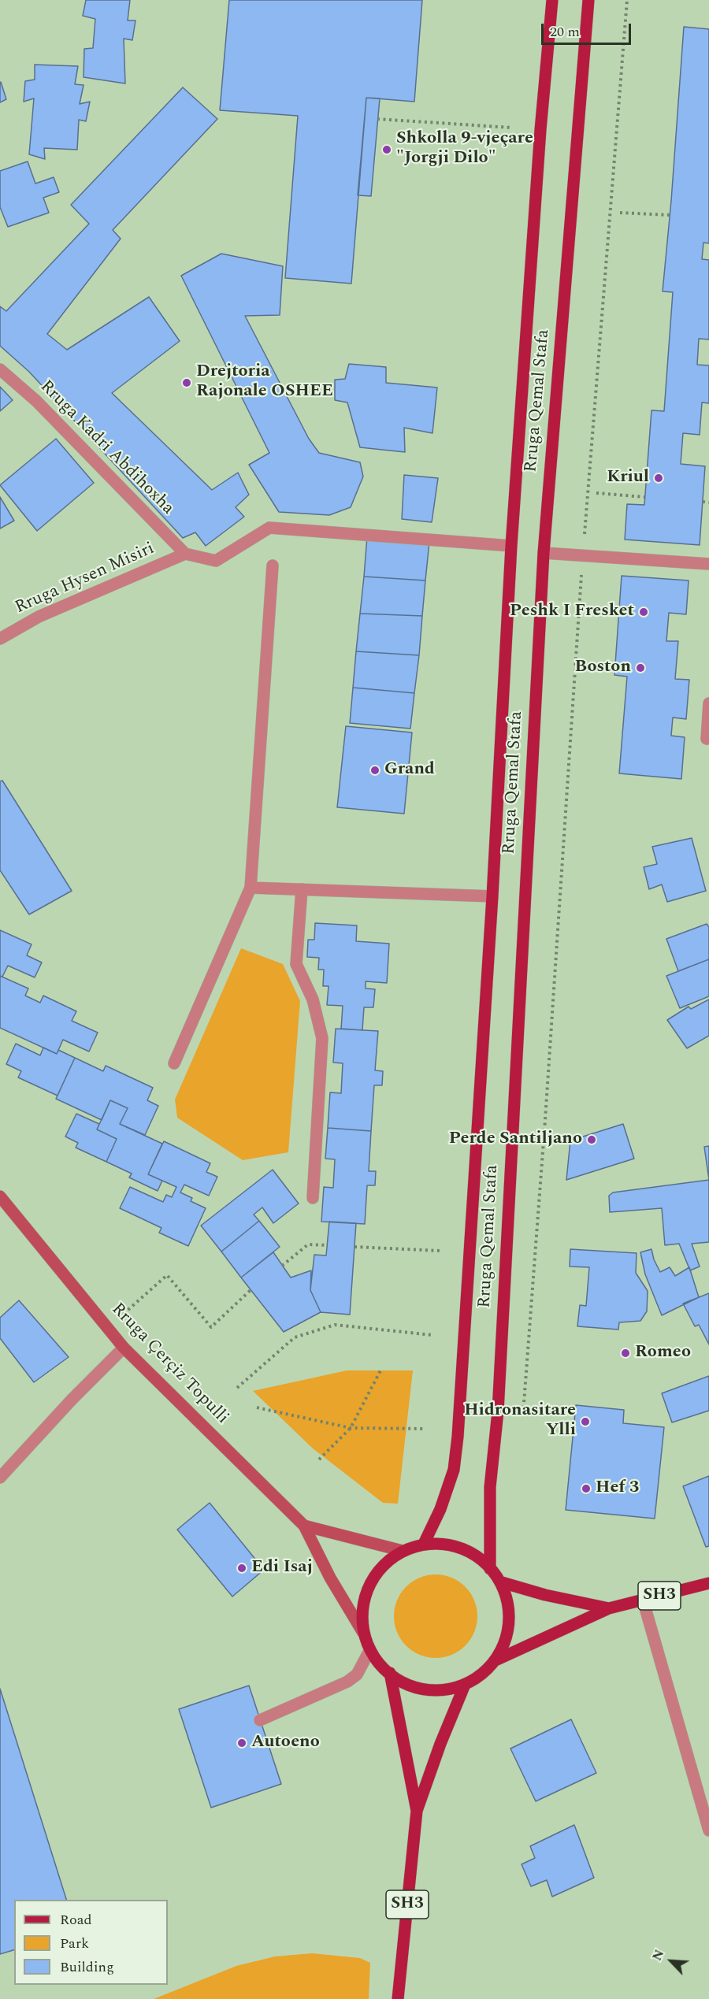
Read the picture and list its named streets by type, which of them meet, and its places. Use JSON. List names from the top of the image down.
{
  "streets": {
    "main road": ["Rruga Qemal Stafa", "Rruga Çerçiz Topulli", "SH3"],
    "street": ["Rruga Kadri Abdihoxha", "Rruga Hysen Misiri"]
  },
  "crossings": [
    ["Rruga Qemal Stafa", "SH3"],
    ["Rruga Kadri Abdihoxha", "Rruga Hysen Misiri"]
  ],
  "places": [
    "Shkolla 9-vjeçare \"Jorgji Dilo\"",
    "Drejtoria Rajonale OSHEE",
    "Kriul",
    "Peshk I Fresket",
    "Boston",
    "Grand",
    "Perde Santiljano",
    "Romeo",
    "Hidronasitare Ylli",
    "Hef 3",
    "Edi Isaj",
    "Autoeno"
  ],
  "legend": ["Road", "Park", "Building"],
  "scale_bar": "20 m",
  "north": "top left"
}
